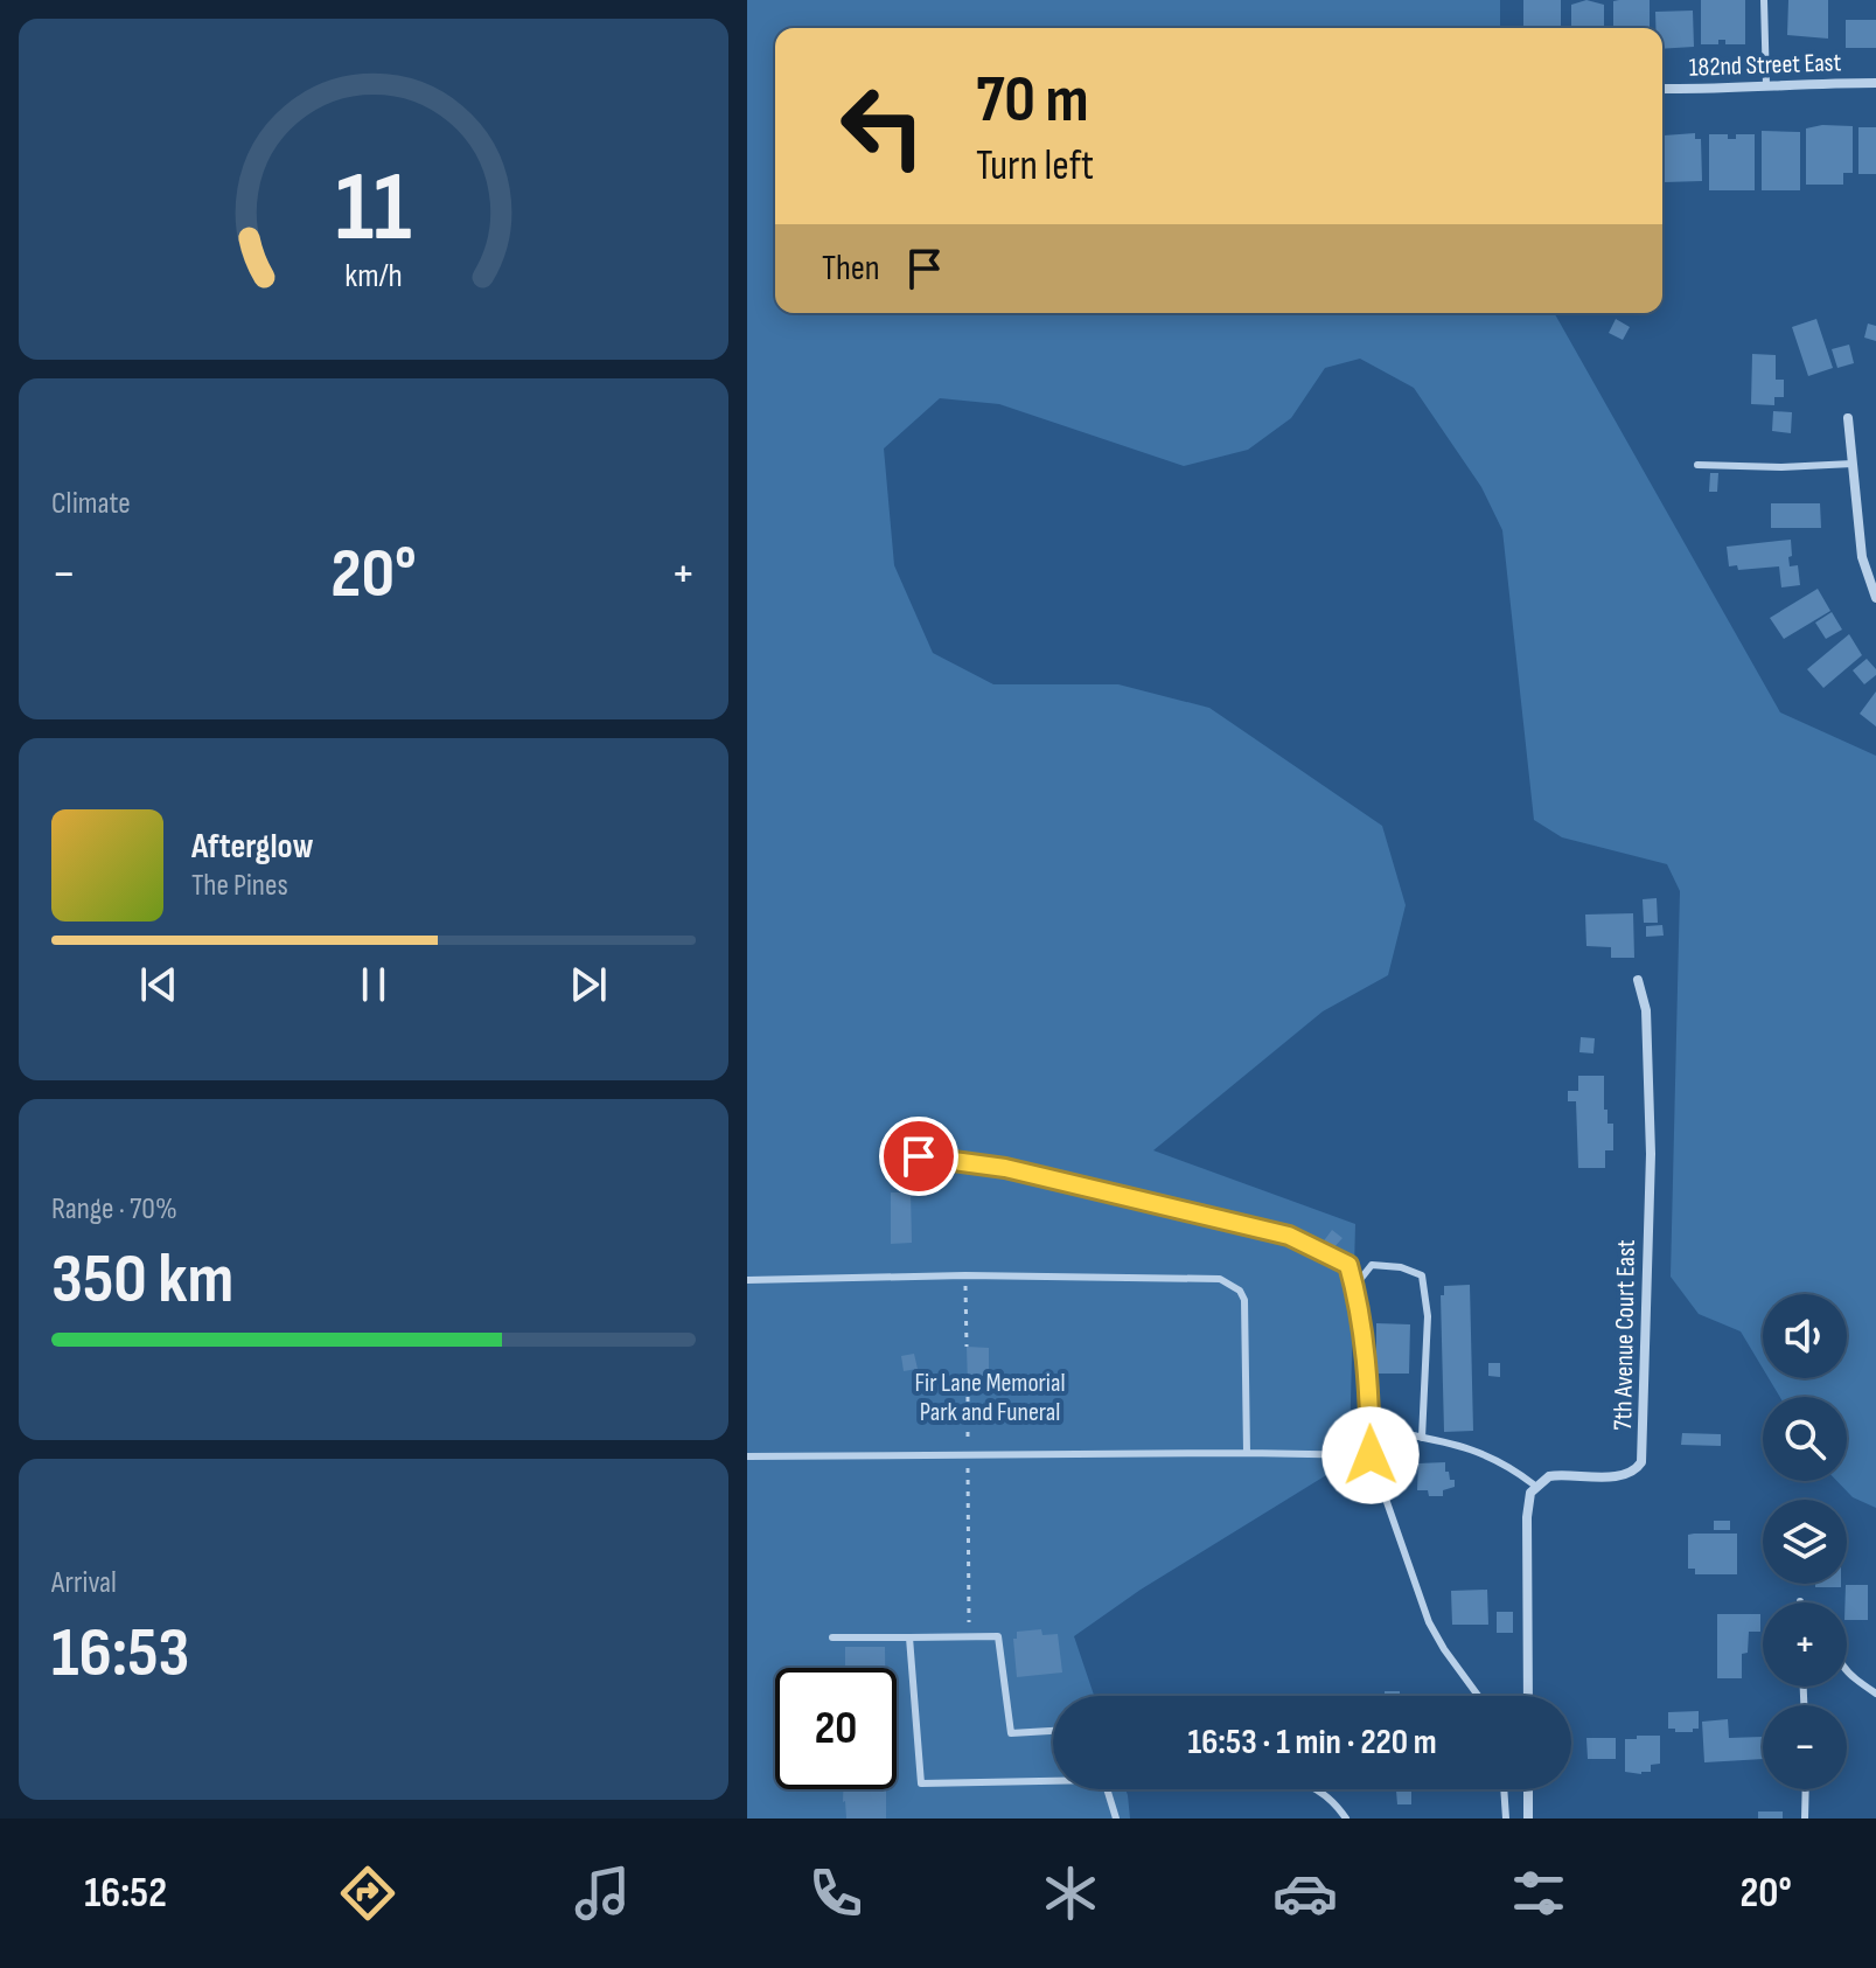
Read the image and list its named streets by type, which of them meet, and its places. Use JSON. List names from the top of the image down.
{
  "streets": {
    "street": ["182nd Street East", "7th Avenue Court East"]
  },
  "parks": ["Fir Lane Memorial Park and Funeral"],
  "page": {
    "turn": ["70 m", "Turn left"],
    "then": "Then",
    "tile": [
      "Climate",
      ["Range · 70%", "350 km"],
      ["Arrival", "16:53"]
    ],
    "heat": ["−", "20°", "+"],
    "song": ["Afterglow", "The Pines"],
    "map_buttons": ["+", "−"],
    "limit": "20",
    "trip": "16:53 · 1 min · 220 m",
    "tabs": ["16:52", "20°"],
    "gauge": ["11", "km/h"]
  }
}
